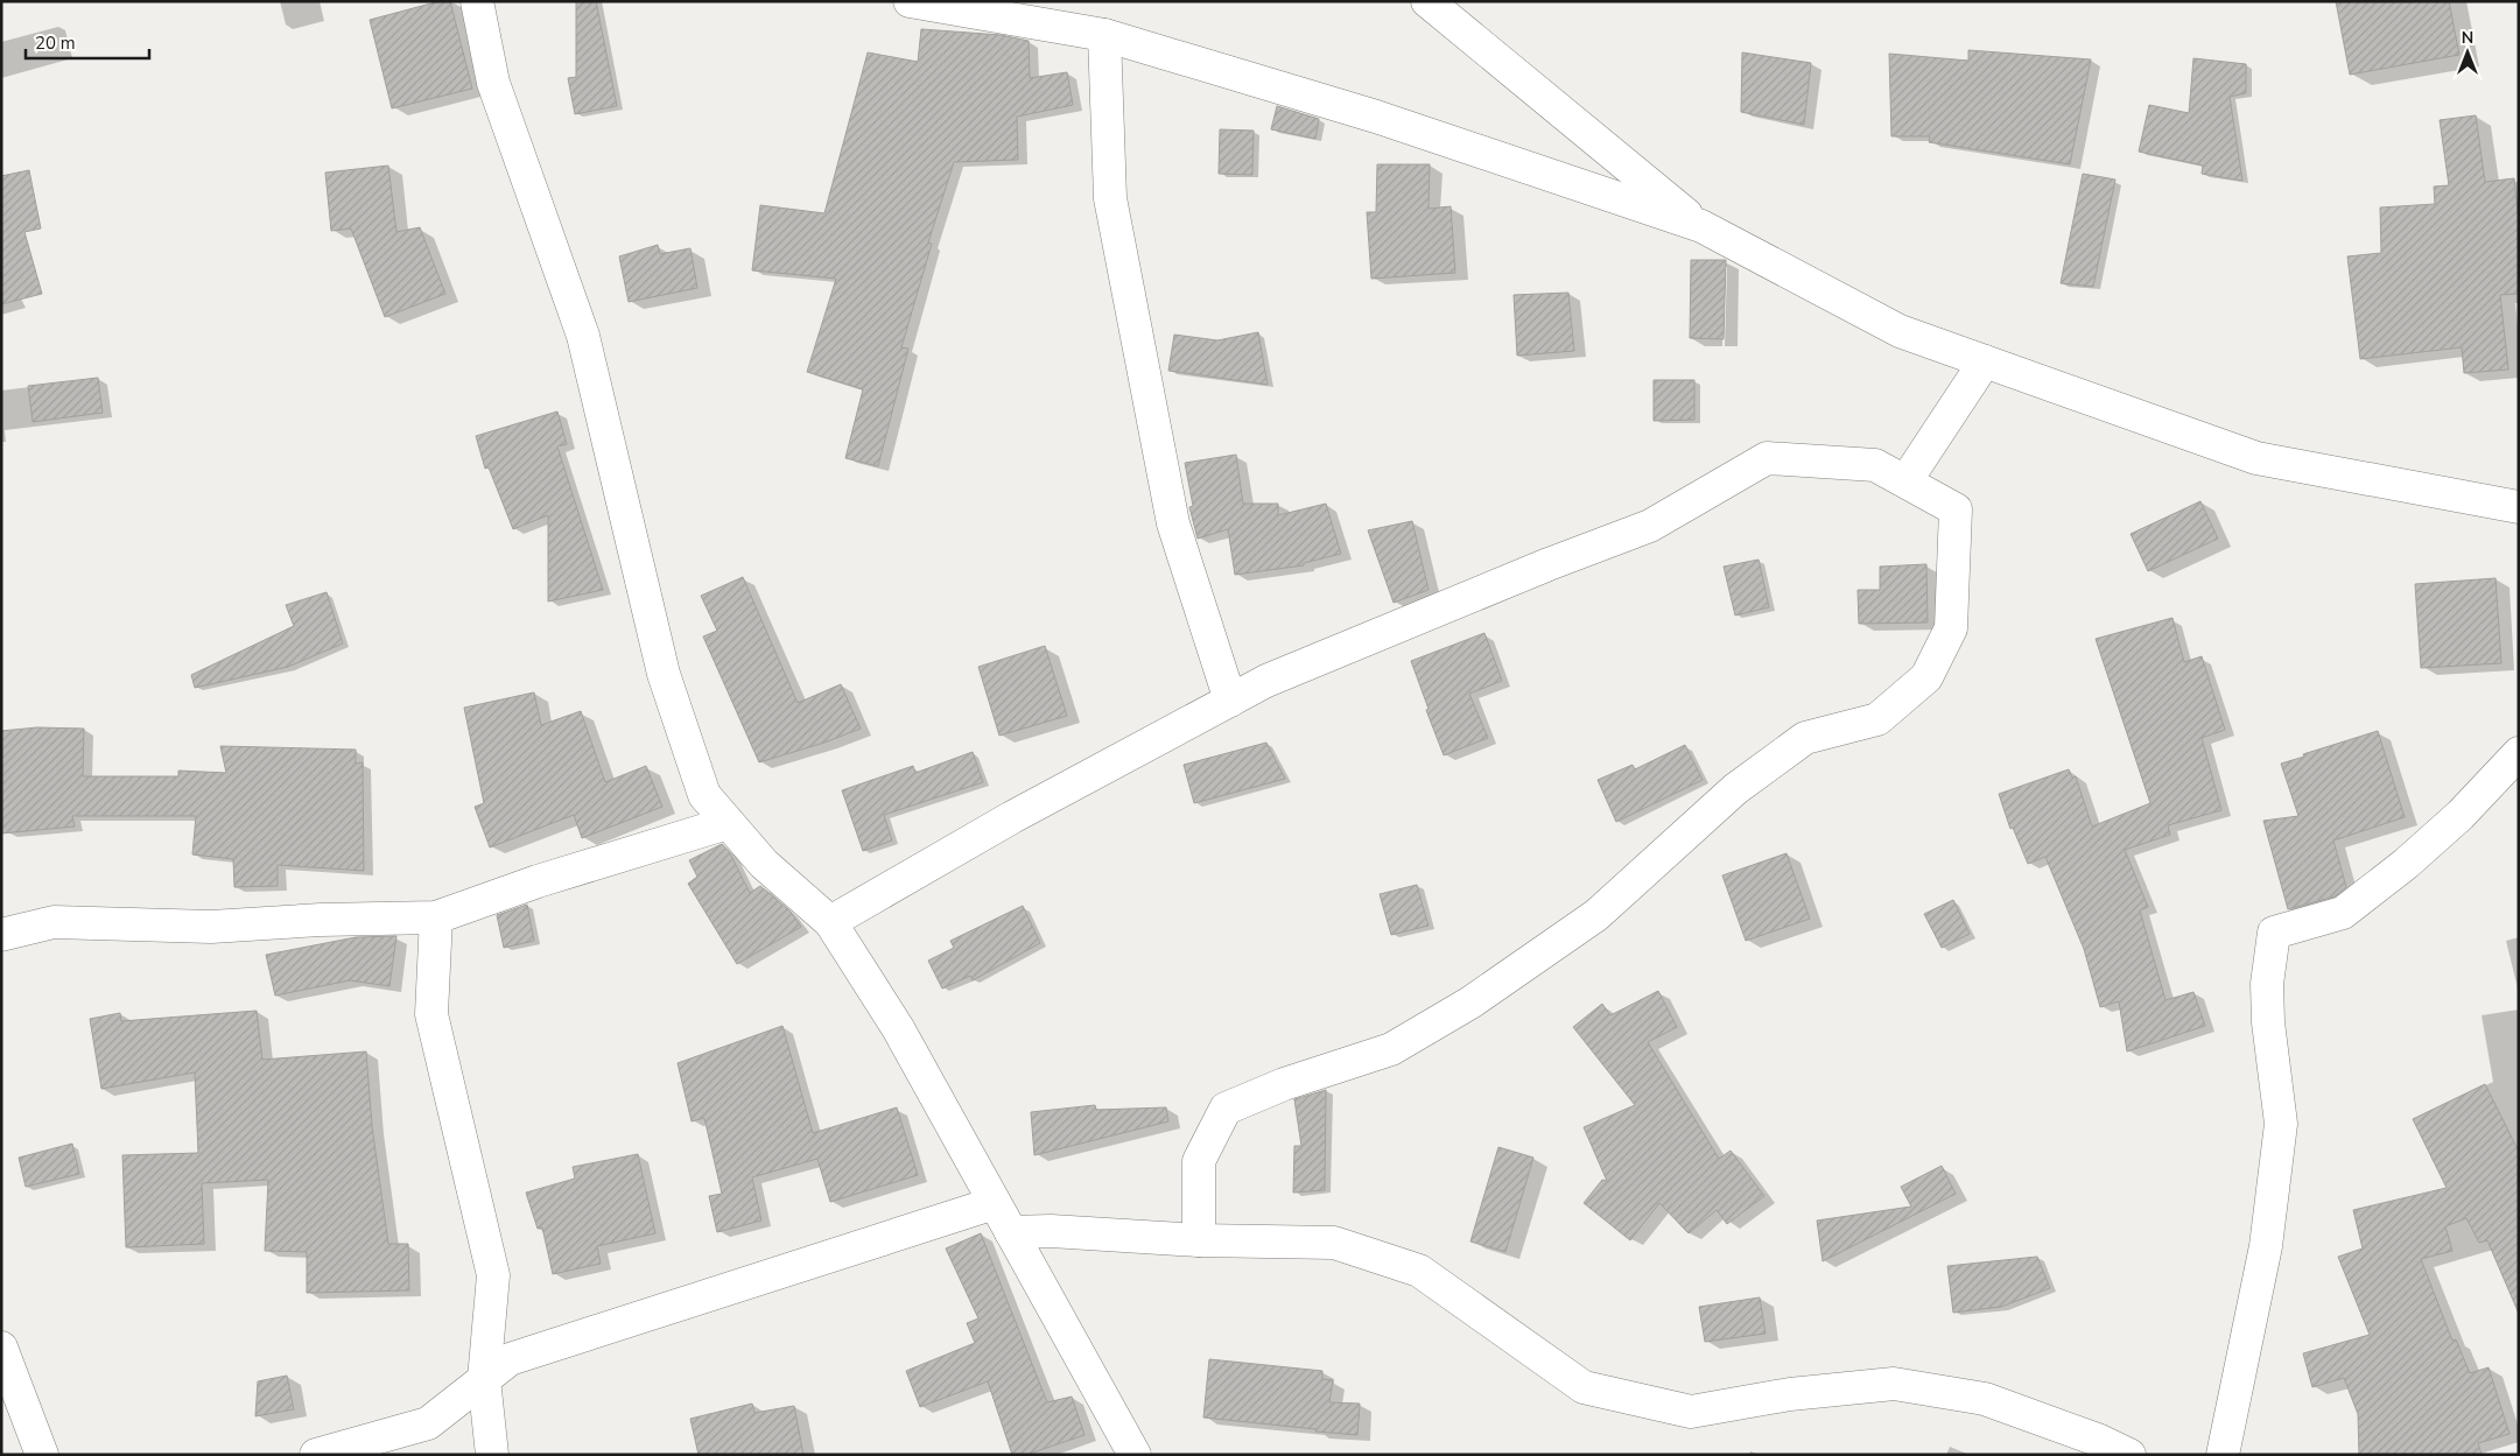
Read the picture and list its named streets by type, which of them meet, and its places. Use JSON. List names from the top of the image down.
{
  "scale_bar": "20 m",
  "north": "top"
}
